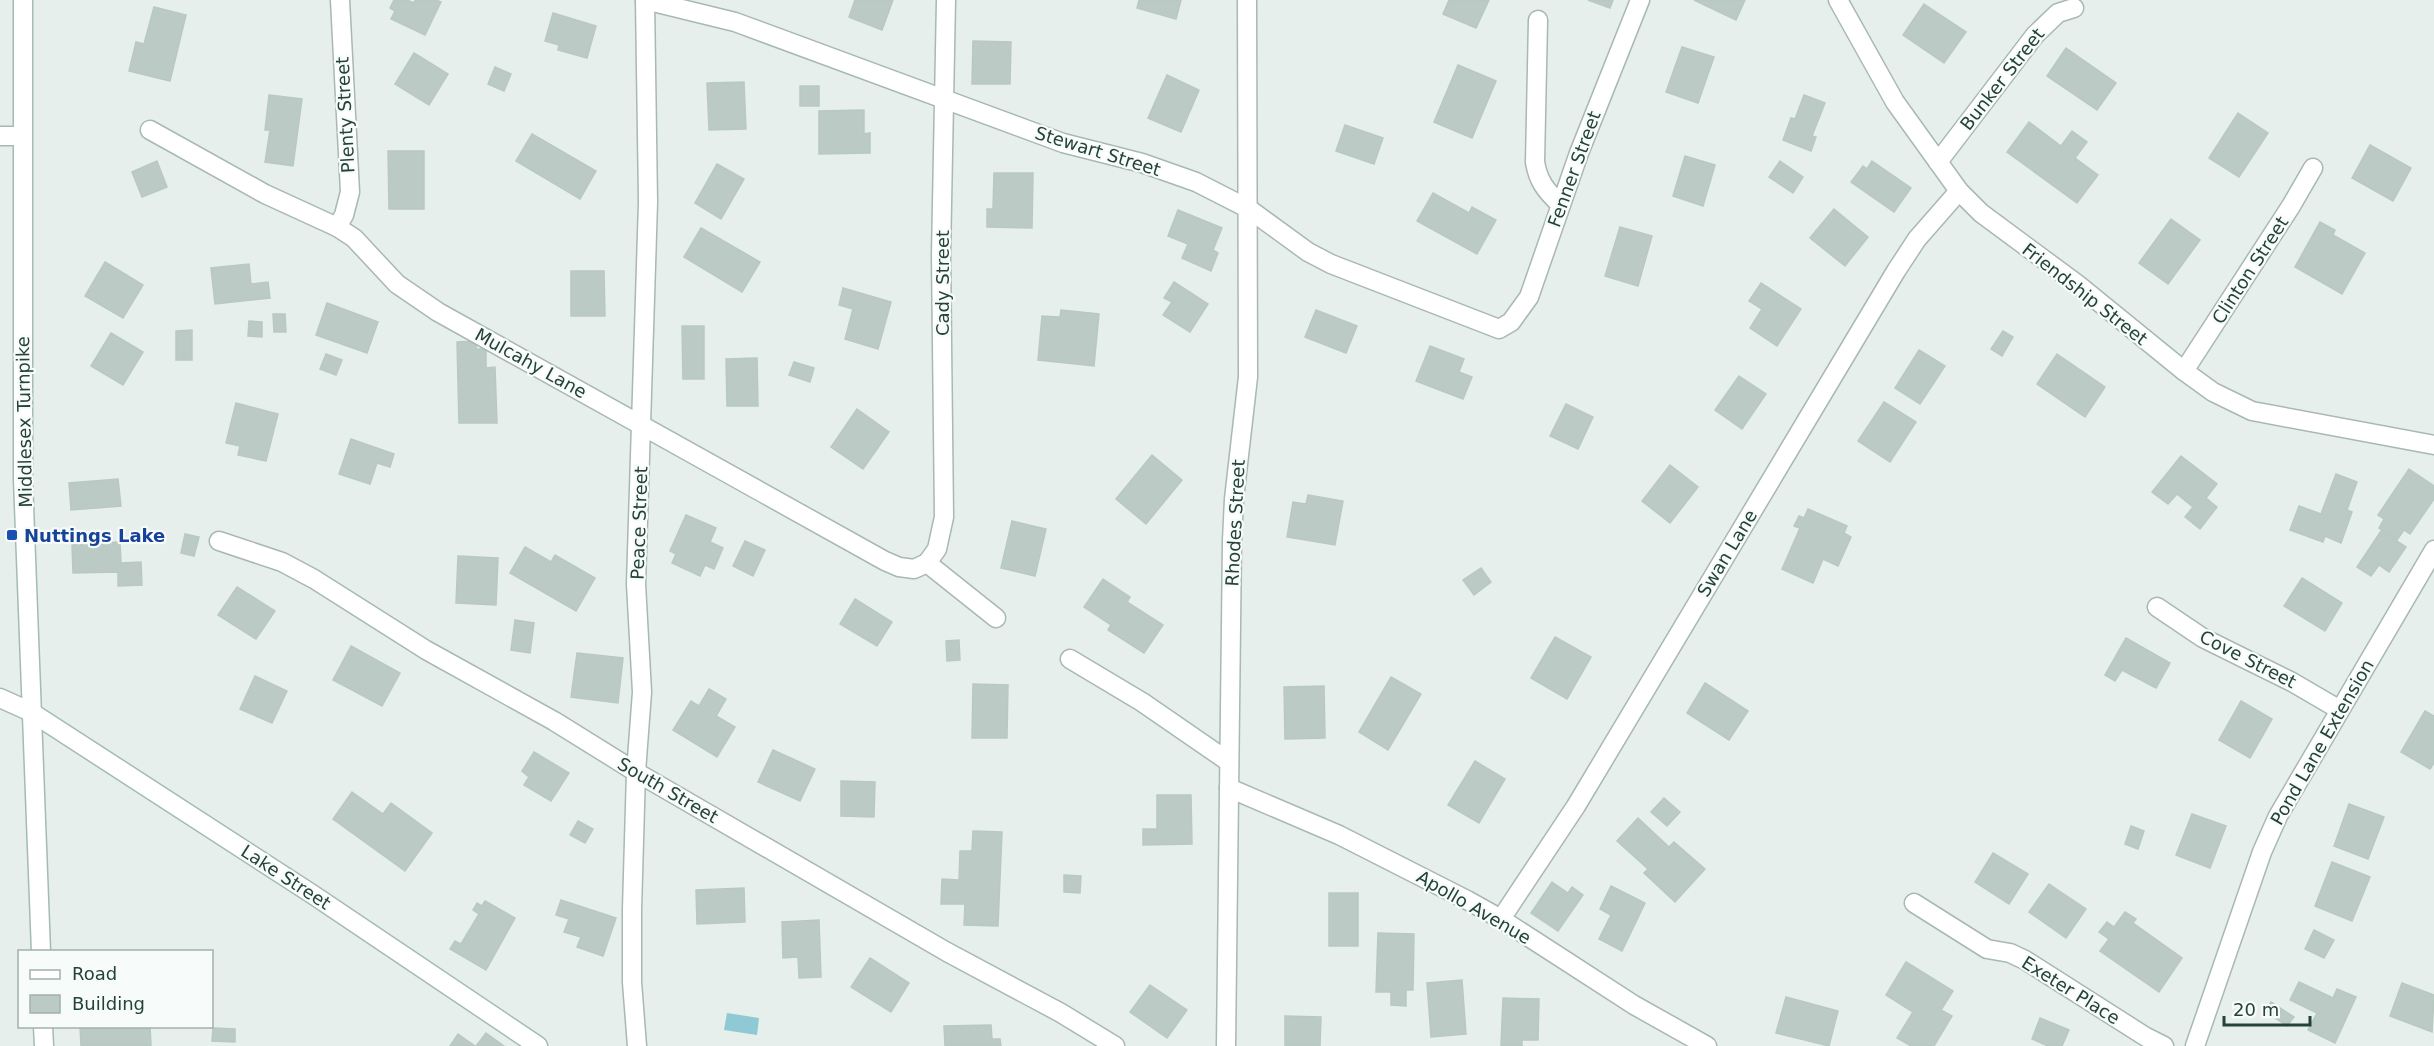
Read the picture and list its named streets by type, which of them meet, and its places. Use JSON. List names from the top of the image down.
{
  "streets": {
    "street": [
      "Bunker Street",
      "Plenty Street",
      "Stewart Street",
      "Fenner Street",
      "Clinton Street",
      "Cady Street",
      "Friendship Street",
      "Mulcahy Lane",
      "Middlesex Turnpike",
      "Peace Street",
      "Rhodes Street",
      "Swan Lane",
      "Cove Street",
      "Pond Lane Extension",
      "South Street",
      "Lake Street",
      "Apollo Avenue",
      "Exeter Place"
    ]
  },
  "crossings": [
    ["Bunker Street", "Friendship Street"],
    ["Plenty Street", "Mulcahy Lane"],
    ["Stewart Street", "Fenner Street"],
    ["Stewart Street", "Cady Street"],
    ["Stewart Street", "Peace Street"],
    ["Stewart Street", "Rhodes Street"],
    ["Clinton Street", "Friendship Street"],
    ["Cady Street", "Mulcahy Lane"],
    ["Friendship Street", "Swan Lane"],
    ["Mulcahy Lane", "Peace Street"],
    ["Middlesex Turnpike", "Lake Street"],
    ["Peace Street", "South Street"],
    ["Rhodes Street", "Apollo Avenue"],
    ["Swan Lane", "Apollo Avenue"],
    ["Cove Street", "Pond Lane Extension"]
  ],
  "places": {
    "transit": ["Nuttings Lake"]
  },
  "legend": ["Road", "Building"],
  "scale_bar": "20 m"
}
